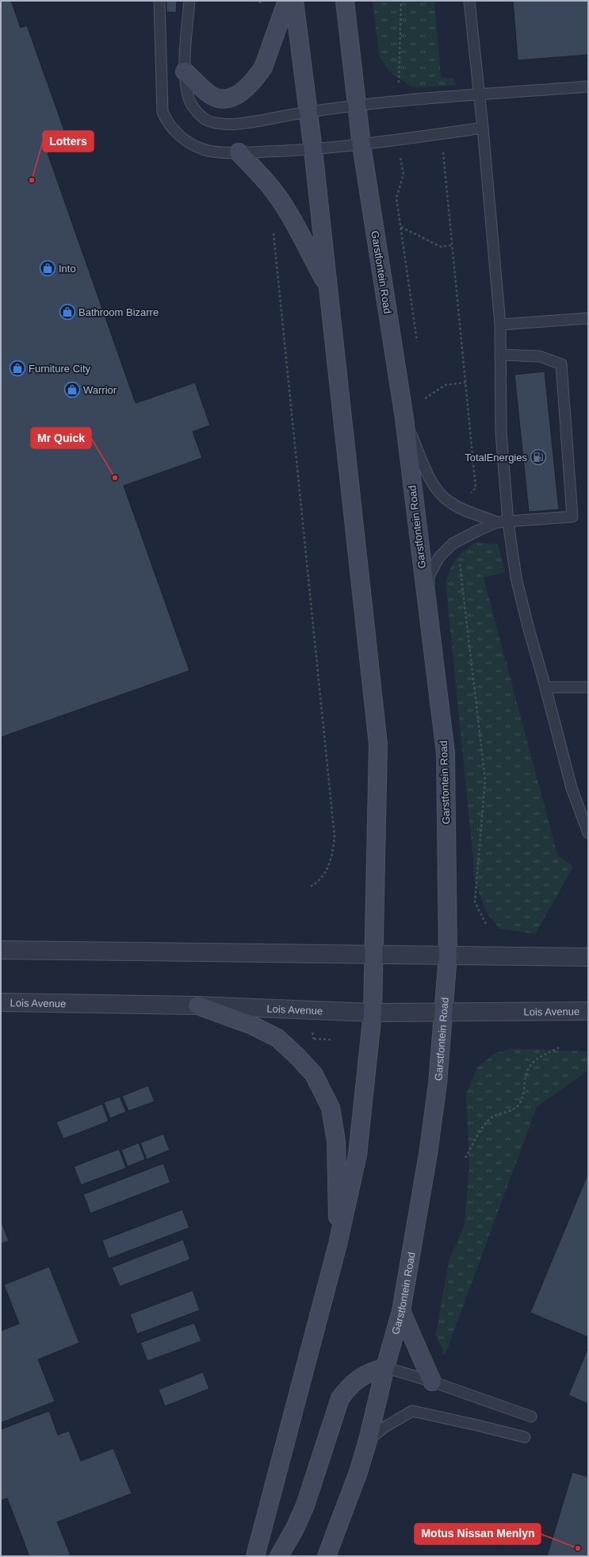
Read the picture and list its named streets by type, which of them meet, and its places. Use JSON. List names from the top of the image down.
{
  "streets": {
    "main road": ["Garstfontein Road"],
    "street": ["Lois Avenue"]
  },
  "crossings": [
    ["Garstfontein Road", "Lois Avenue"]
  ],
  "places": {
    "other": ["Lotters", "Mr Quick", "Motus Nissan Menlyn"],
    "shop": [
      "Into",
      "Bathroom Bizarre",
      "Furniture City",
      "Warrior"
    ],
    "fuel station": ["TotalEnergies"]
  }
}
